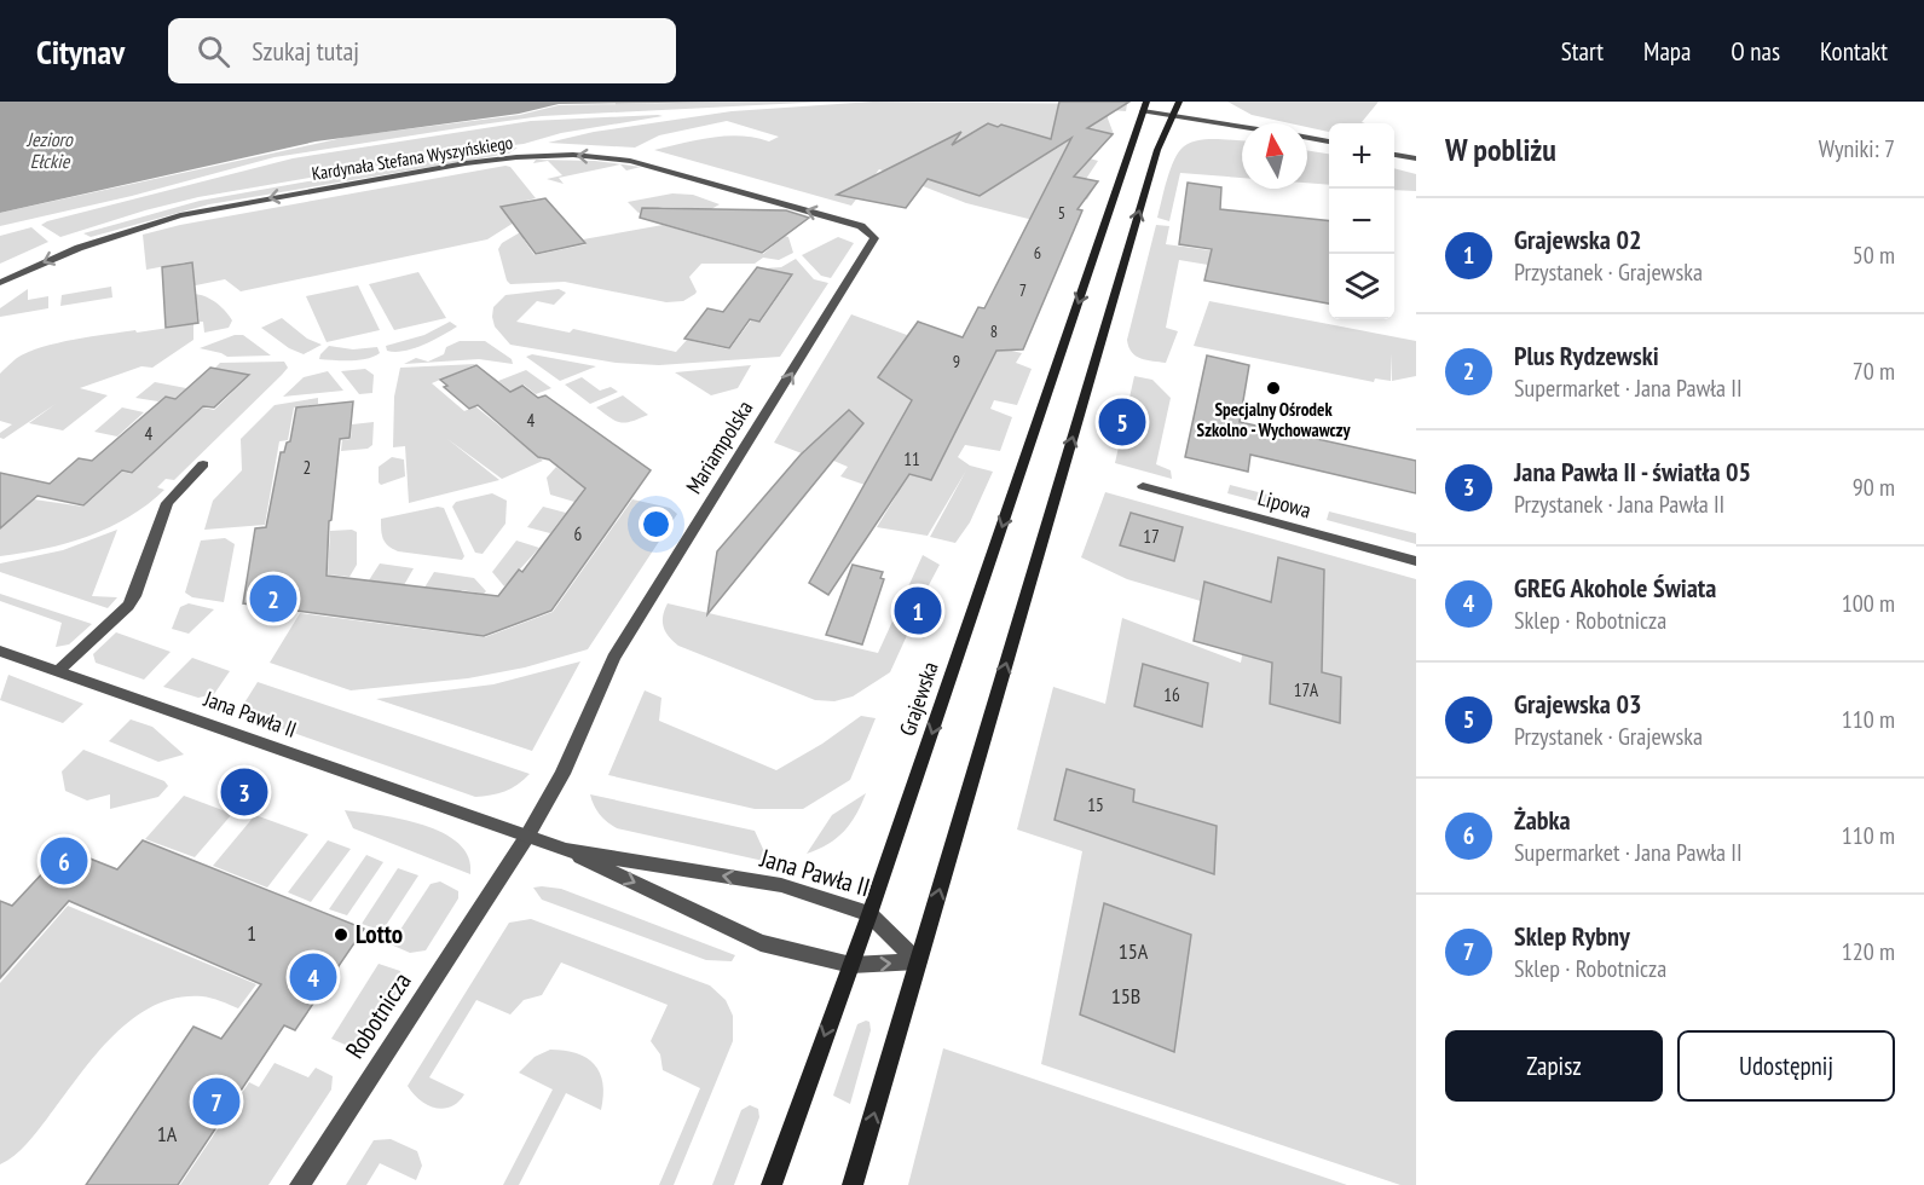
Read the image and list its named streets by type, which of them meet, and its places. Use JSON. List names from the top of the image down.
{
  "streets": {
    "main road": ["Grajewska"],
    "street": [
      "Kardynała Stefana Wyszyńskiego",
      "Mariampolska",
      "Lipowa",
      "Jana Pawła II",
      "Robotnicza"
    ]
  },
  "crossings": [
    ["Kardynała Stefana Wyszyńskiego", "Mariampolska"],
    ["Mariampolska", "Jana Pawła II"],
    ["Mariampolska", "Robotnicza"],
    ["Grajewska", "Jana Pawła II"],
    ["Jana Pawła II", "Robotnicza"]
  ],
  "one_way": ["Kardynała Stefana Wyszyńskiego", "Mariampolska"],
  "water": ["Jezioro Ełckie"],
  "places": ["Specjalny Ośrodek Szkolno - Wychowawczy", "Lotto"],
  "house_numbers": [
    "5",
    "6",
    "7",
    "8",
    "9",
    "4",
    "4",
    "11",
    "2",
    "6",
    "17",
    "17A",
    "16",
    "15",
    "1",
    "15A",
    "15B",
    "1A"
  ],
  "north": "top",
  "page": {
    "header": "Citynav",
    "search": "Szukaj tutaj",
    "nav": [
      "Start",
      "Mapa",
      "O nas",
      "Kontakt"
    ],
    "heading": ["W pobliżu", "Wyniki: 7"],
    "map_buttons": ["+", "−"],
    "list": [
      {
        "mark": "1",
        "name": "Grajewska 02",
        "note": "Przystanek · Grajewska",
        "value": "50 m"
      },
      {
        "mark": "2",
        "name": "Plus Rydzewski",
        "note": "Supermarket · Jana Pawła II",
        "value": "70 m"
      },
      {
        "mark": "3",
        "name": "Jana Pawła II - światła 05",
        "note": "Przystanek · Jana Pawła II",
        "value": "90 m"
      },
      {
        "mark": "4",
        "name": "GREG Akohole Świata",
        "note": "Sklep · Robotnicza",
        "value": "100 m"
      },
      {
        "mark": "5",
        "name": "Grajewska 03",
        "note": "Przystanek · Grajewska",
        "value": "110 m"
      },
      {
        "mark": "6",
        "name": "Żabka",
        "note": "Supermarket · Jana Pawła II",
        "value": "110 m"
      },
      {
        "mark": "7",
        "name": "Sklep Rybny",
        "note": "Sklep · Robotnicza",
        "value": "120 m"
      }
    ],
    "pins": [
      "5",
      "2",
      "1",
      "3",
      "6",
      "4",
      "7"
    ],
    "buttons": ["Zapisz", "Udostępnij"]
  }
}
